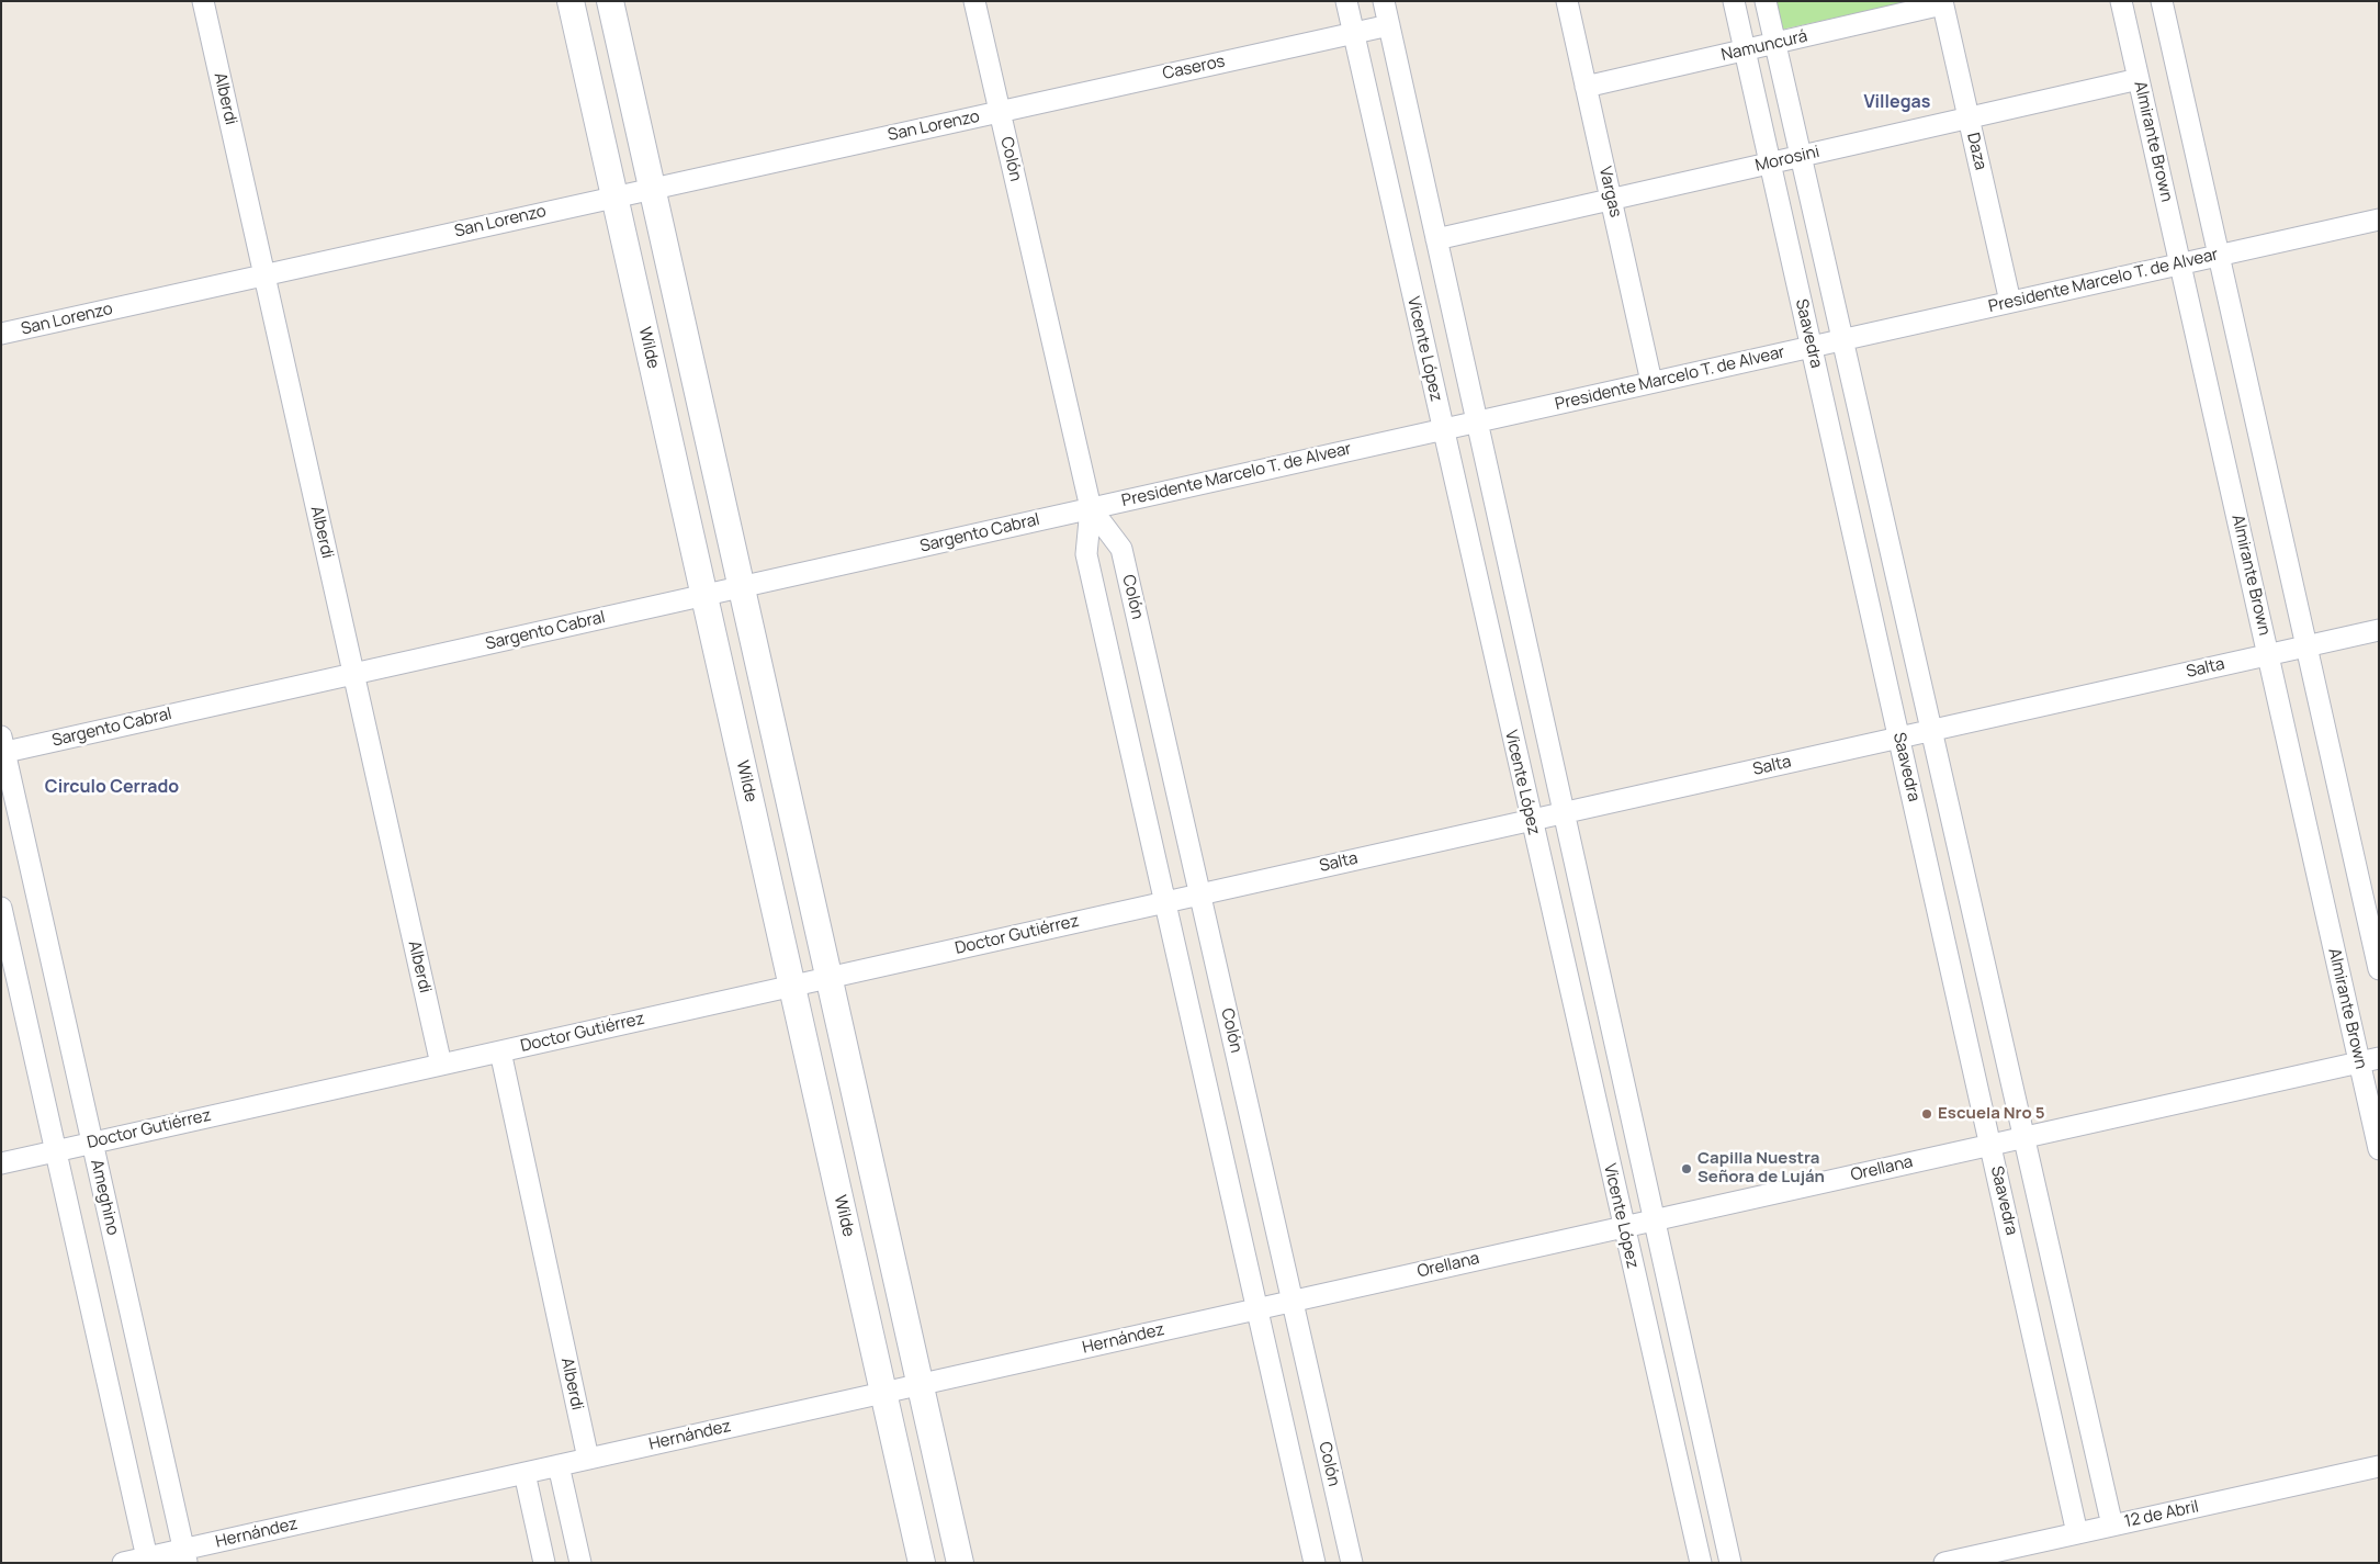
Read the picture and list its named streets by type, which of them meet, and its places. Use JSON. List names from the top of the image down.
{
  "streets": {
    "street": [
      "Namuncurá",
      "Caseros",
      "Alberdi",
      "San Lorenzo",
      "Almirante Brown",
      "Daza",
      "Colón",
      "Morosini",
      "Vargas",
      "Presidente Marcelo T. de Alvear",
      "Saavedra",
      "Wilde",
      "Vicente López",
      "Sargento Cabral",
      "Salta",
      "Doctor Gutiérrez",
      "Orellana",
      "Ameghino",
      "Hernández",
      "12 de Abril"
    ]
  },
  "crossings": [
    ["Namuncurá", "Daza"],
    ["Namuncurá", "Vargas"],
    ["Namuncurá", "Saavedra"],
    ["Caseros", "San Lorenzo"],
    ["Caseros", "Colón"],
    ["Caseros", "Vicente López"],
    ["Alberdi", "San Lorenzo"],
    ["Alberdi", "Sargento Cabral"],
    ["Alberdi", "Doctor Gutiérrez"],
    ["Alberdi", "Hernández"],
    ["San Lorenzo", "Colón"],
    ["San Lorenzo", "Wilde"],
    ["Almirante Brown", "Morosini"],
    ["Almirante Brown", "Presidente Marcelo T. de Alvear"],
    ["Almirante Brown", "Salta"],
    ["Almirante Brown", "Orellana"],
    ["Daza", "Morosini"],
    ["Daza", "Presidente Marcelo T. de Alvear"],
    ["Colón", "Presidente Marcelo T. de Alvear"],
    ["Colón", "Sargento Cabral"],
    ["Colón", "Salta"],
    ["Colón", "Doctor Gutiérrez"],
    ["Colón", "Orellana"],
    ["Colón", "Hernández"],
    ["Morosini", "Vargas"],
    ["Morosini", "Saavedra"],
    ["Morosini", "Vicente López"],
    ["Vargas", "Presidente Marcelo T. de Alvear"],
    ["Presidente Marcelo T. de Alvear", "Saavedra"],
    ["Presidente Marcelo T. de Alvear", "Vicente López"],
    ["Presidente Marcelo T. de Alvear", "Sargento Cabral"],
    ["Saavedra", "Salta"],
    ["Saavedra", "Orellana"],
    ["Saavedra", "12 de Abril"],
    ["Wilde", "Sargento Cabral"],
    ["Wilde", "Doctor Gutiérrez"],
    ["Wilde", "Hernández"],
    ["Vicente López", "Salta"],
    ["Vicente López", "Orellana"],
    ["Sargento Cabral", "Ameghino"],
    ["Salta", "Doctor Gutiérrez"],
    ["Doctor Gutiérrez", "Ameghino"],
    ["Orellana", "Hernández"],
    ["Ameghino", "Hernández"]
  ],
  "districts": ["Villegas", "Circulo Cerrado"],
  "places": ["Escuela Nro 5", "Capilla Nuestra Señora de Luján"]
}
